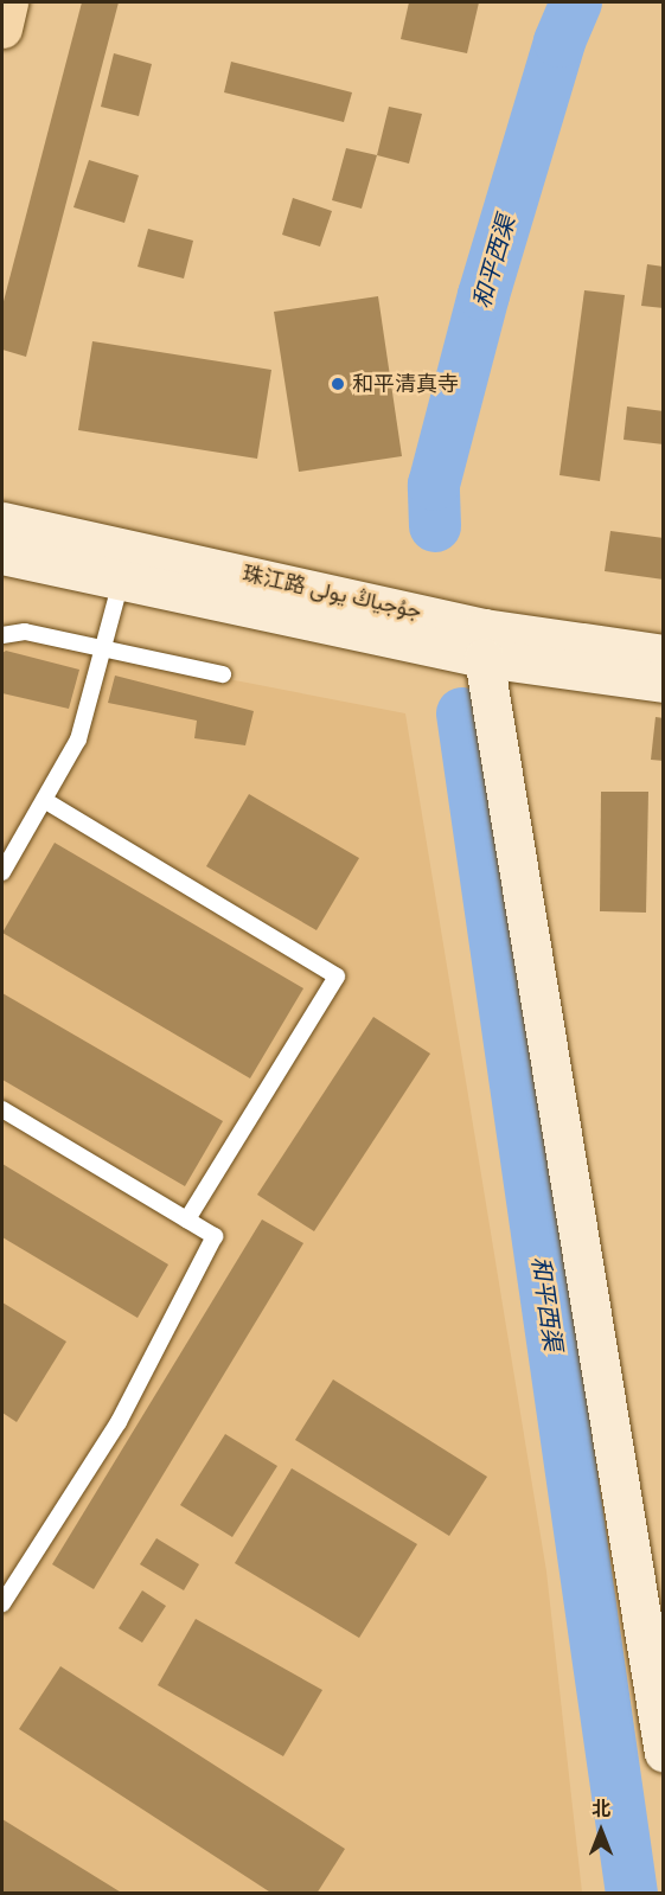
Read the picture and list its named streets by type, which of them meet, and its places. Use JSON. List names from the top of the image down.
{
  "streets": {
    "street": ["珠江路 جۇجياڭ يولى"]
  },
  "water": ["和平西渠"],
  "places": ["和平清真寺"],
  "north": "top"
}
